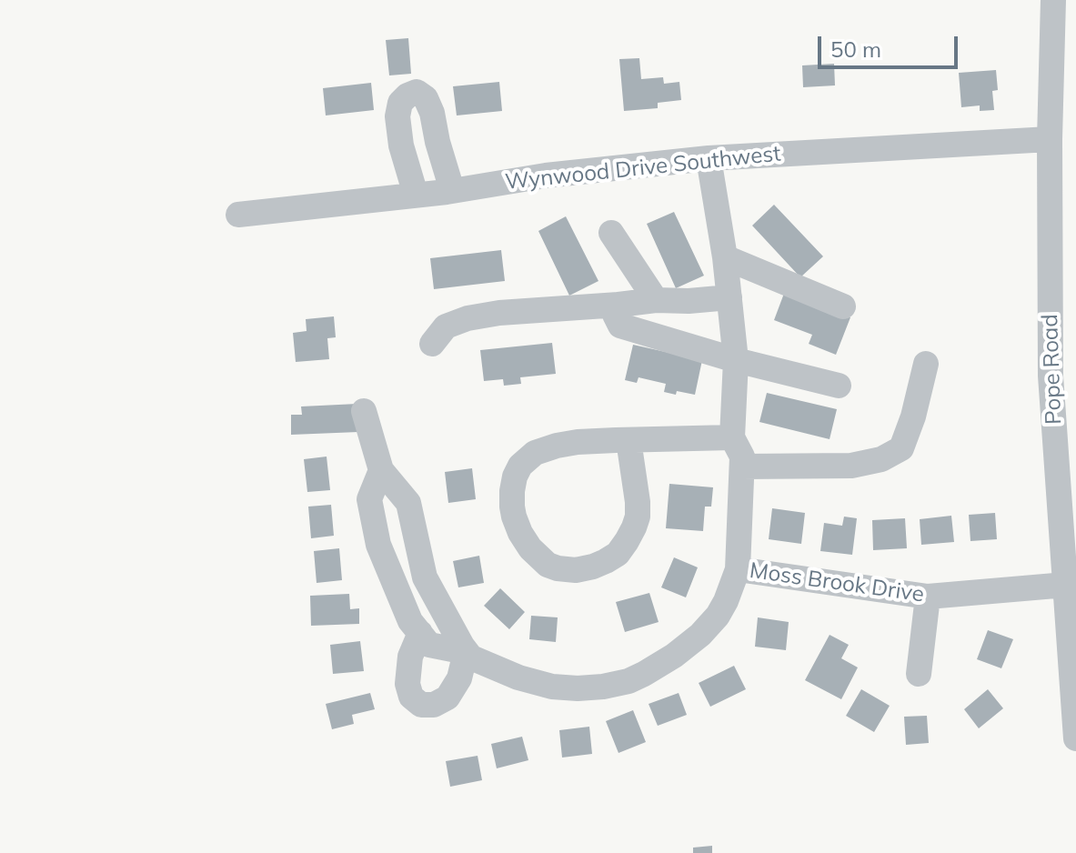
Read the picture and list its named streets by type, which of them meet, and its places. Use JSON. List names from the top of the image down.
{
  "streets": {
    "street": ["Wynwood Drive Southwest", "Pope Road", "Moss Brook Drive"]
  },
  "crossings": [
    ["Wynwood Drive Southwest", "Pope Road"],
    ["Pope Road", "Moss Brook Drive"]
  ],
  "scale_bar": "50 m"
}
